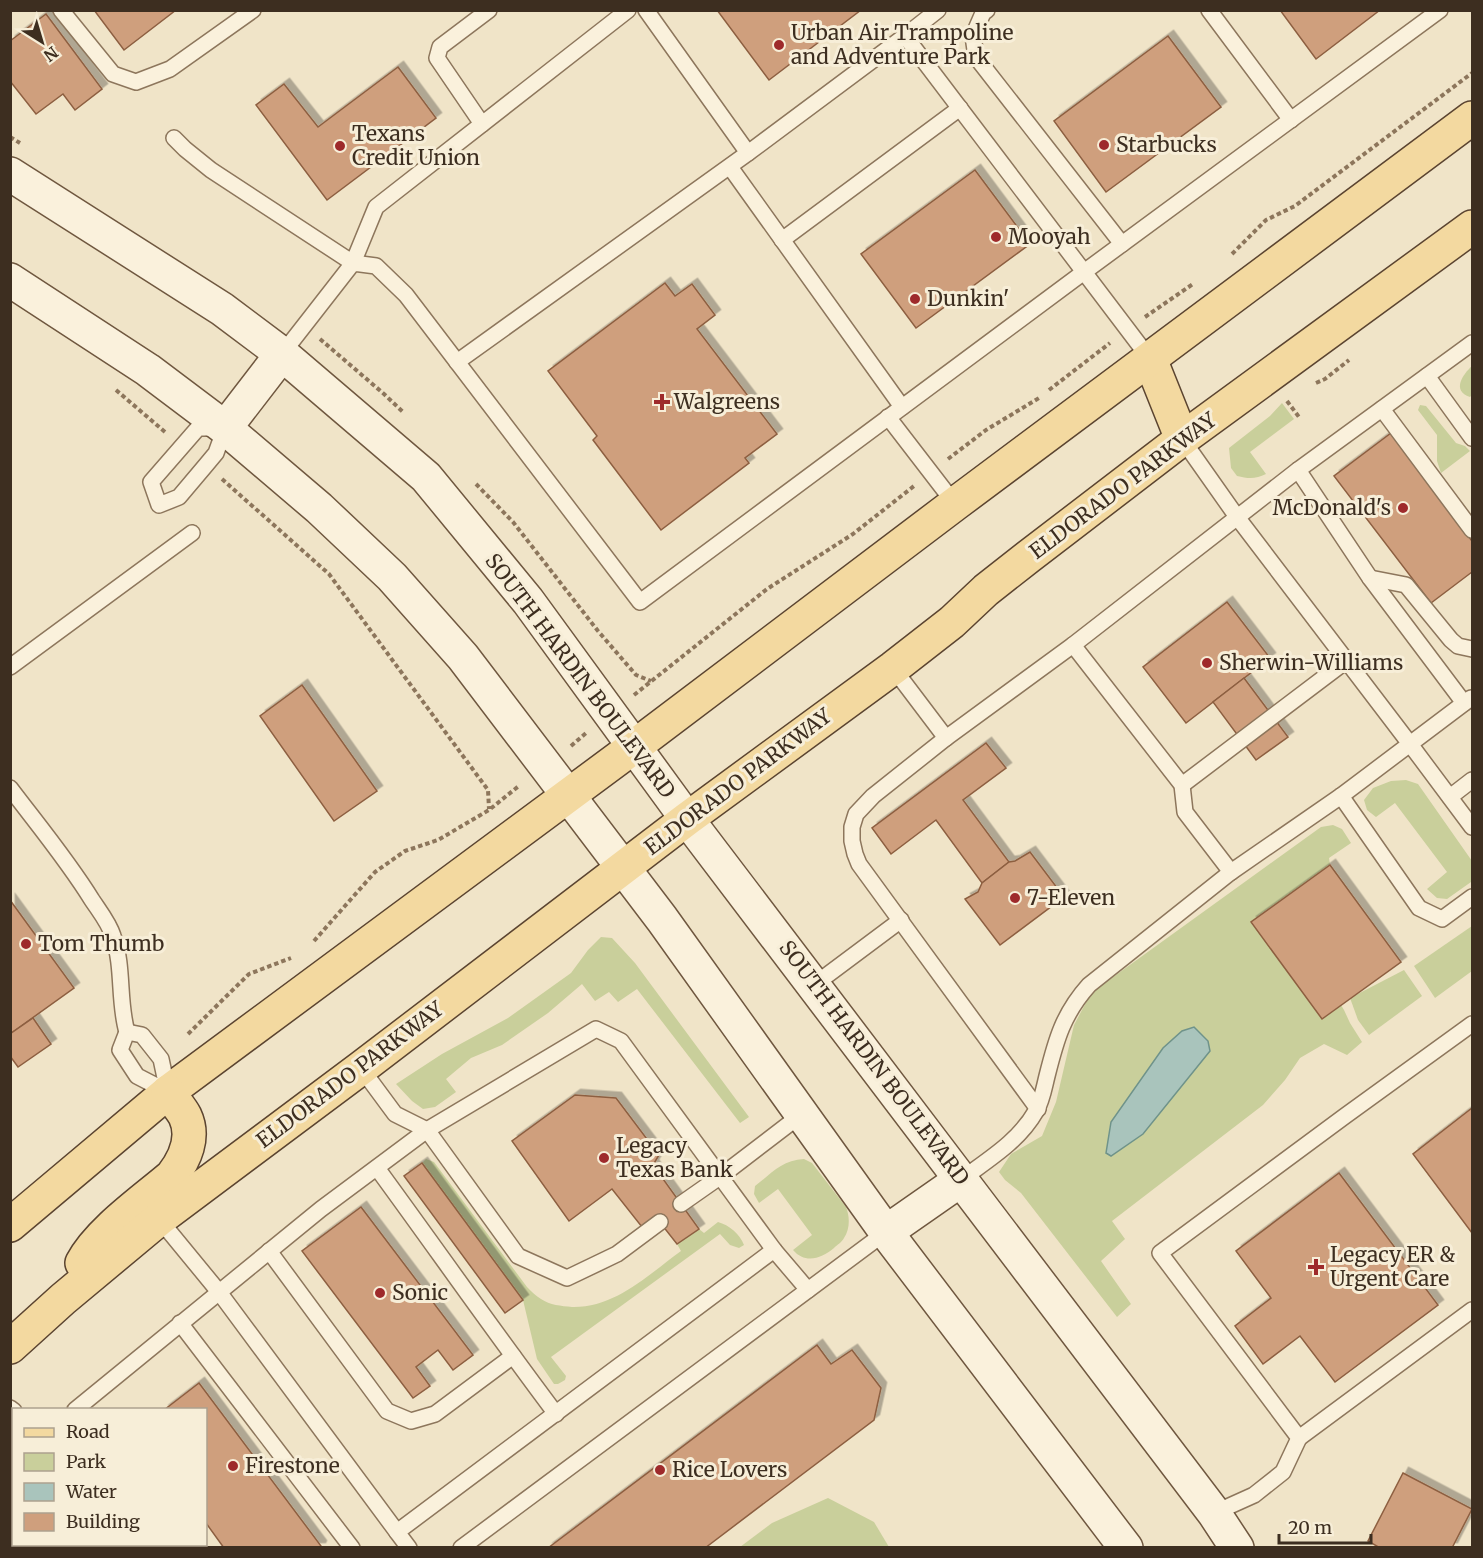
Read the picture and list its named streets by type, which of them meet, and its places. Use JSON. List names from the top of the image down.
{
  "streets": {
    "main road": ["ELDORADO PARKWAY", "SOUTH HARDIN BOULEVARD"]
  },
  "crossings": [
    ["ELDORADO PARKWAY", "SOUTH HARDIN BOULEVARD"]
  ],
  "places": {
    "other": [
      "Urban Air Trampoline and Adventure Park",
      "Starbucks",
      "Texans Credit Union",
      "Mooyah",
      "Dunkin'",
      "McDonald's",
      "Sherwin-Williams",
      "7-Eleven",
      "Tom Thumb",
      "Legacy Texas Bank",
      "Sonic",
      "Firestone",
      "Rice Lovers"
    ],
    "health": ["Walgreens", "Legacy ER & Urgent Care"]
  },
  "legend": [
    "Road",
    "Park",
    "Water",
    "Building"
  ],
  "scale_bar": "20 m",
  "north": "bottom right"
}
